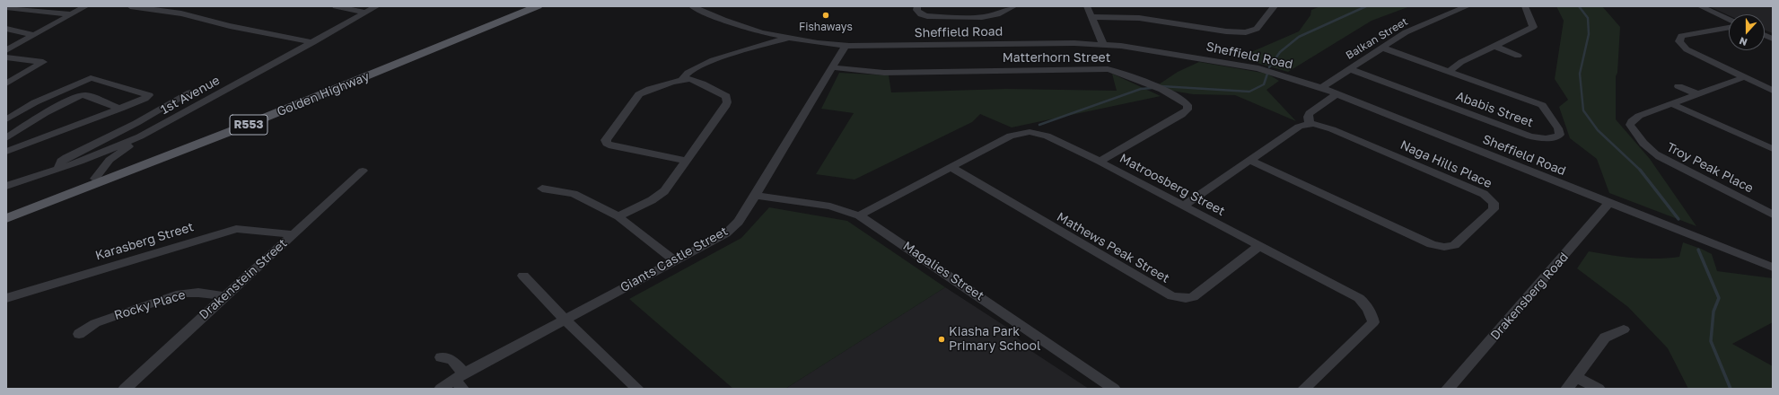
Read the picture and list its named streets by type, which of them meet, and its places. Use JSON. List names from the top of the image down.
{
  "streets": {
    "main road": ["Golden Highway", "R553"],
    "street": [
      "Sheffield Road",
      "Balkan Street",
      "Matterhorn Street",
      "1st Avenue",
      "Ababis Street",
      "Naga Hills Place",
      "Troy Peak Place",
      "Matroosberg Street",
      "Karasberg Street",
      "Mathews Peak Street",
      "Giants Castle Street",
      "Magalies Street",
      "Drakenstein Street",
      "Drakensberg Road",
      "Rocky Place"
    ]
  },
  "crossings": [
    ["Sheffield Road", "Balkan Street"],
    ["Sheffield Road", "Giants Castle Street"],
    ["Sheffield Road", "Drakensberg Road"],
    ["Balkan Street", "Ababis Street"],
    ["Matterhorn Street", "Matroosberg Street"],
    ["Matterhorn Street", "Giants Castle Street"],
    ["Matroosberg Street", "Mathews Peak Street"],
    ["Matroosberg Street", "Magalies Street"],
    ["Karasberg Street", "Drakenstein Street"],
    ["Giants Castle Street", "Magalies Street"],
    ["Drakenstein Street", "Rocky Place"]
  ],
  "places": ["Fishaways", "Kiasha Park Primary School"],
  "north": "bottom"
}
